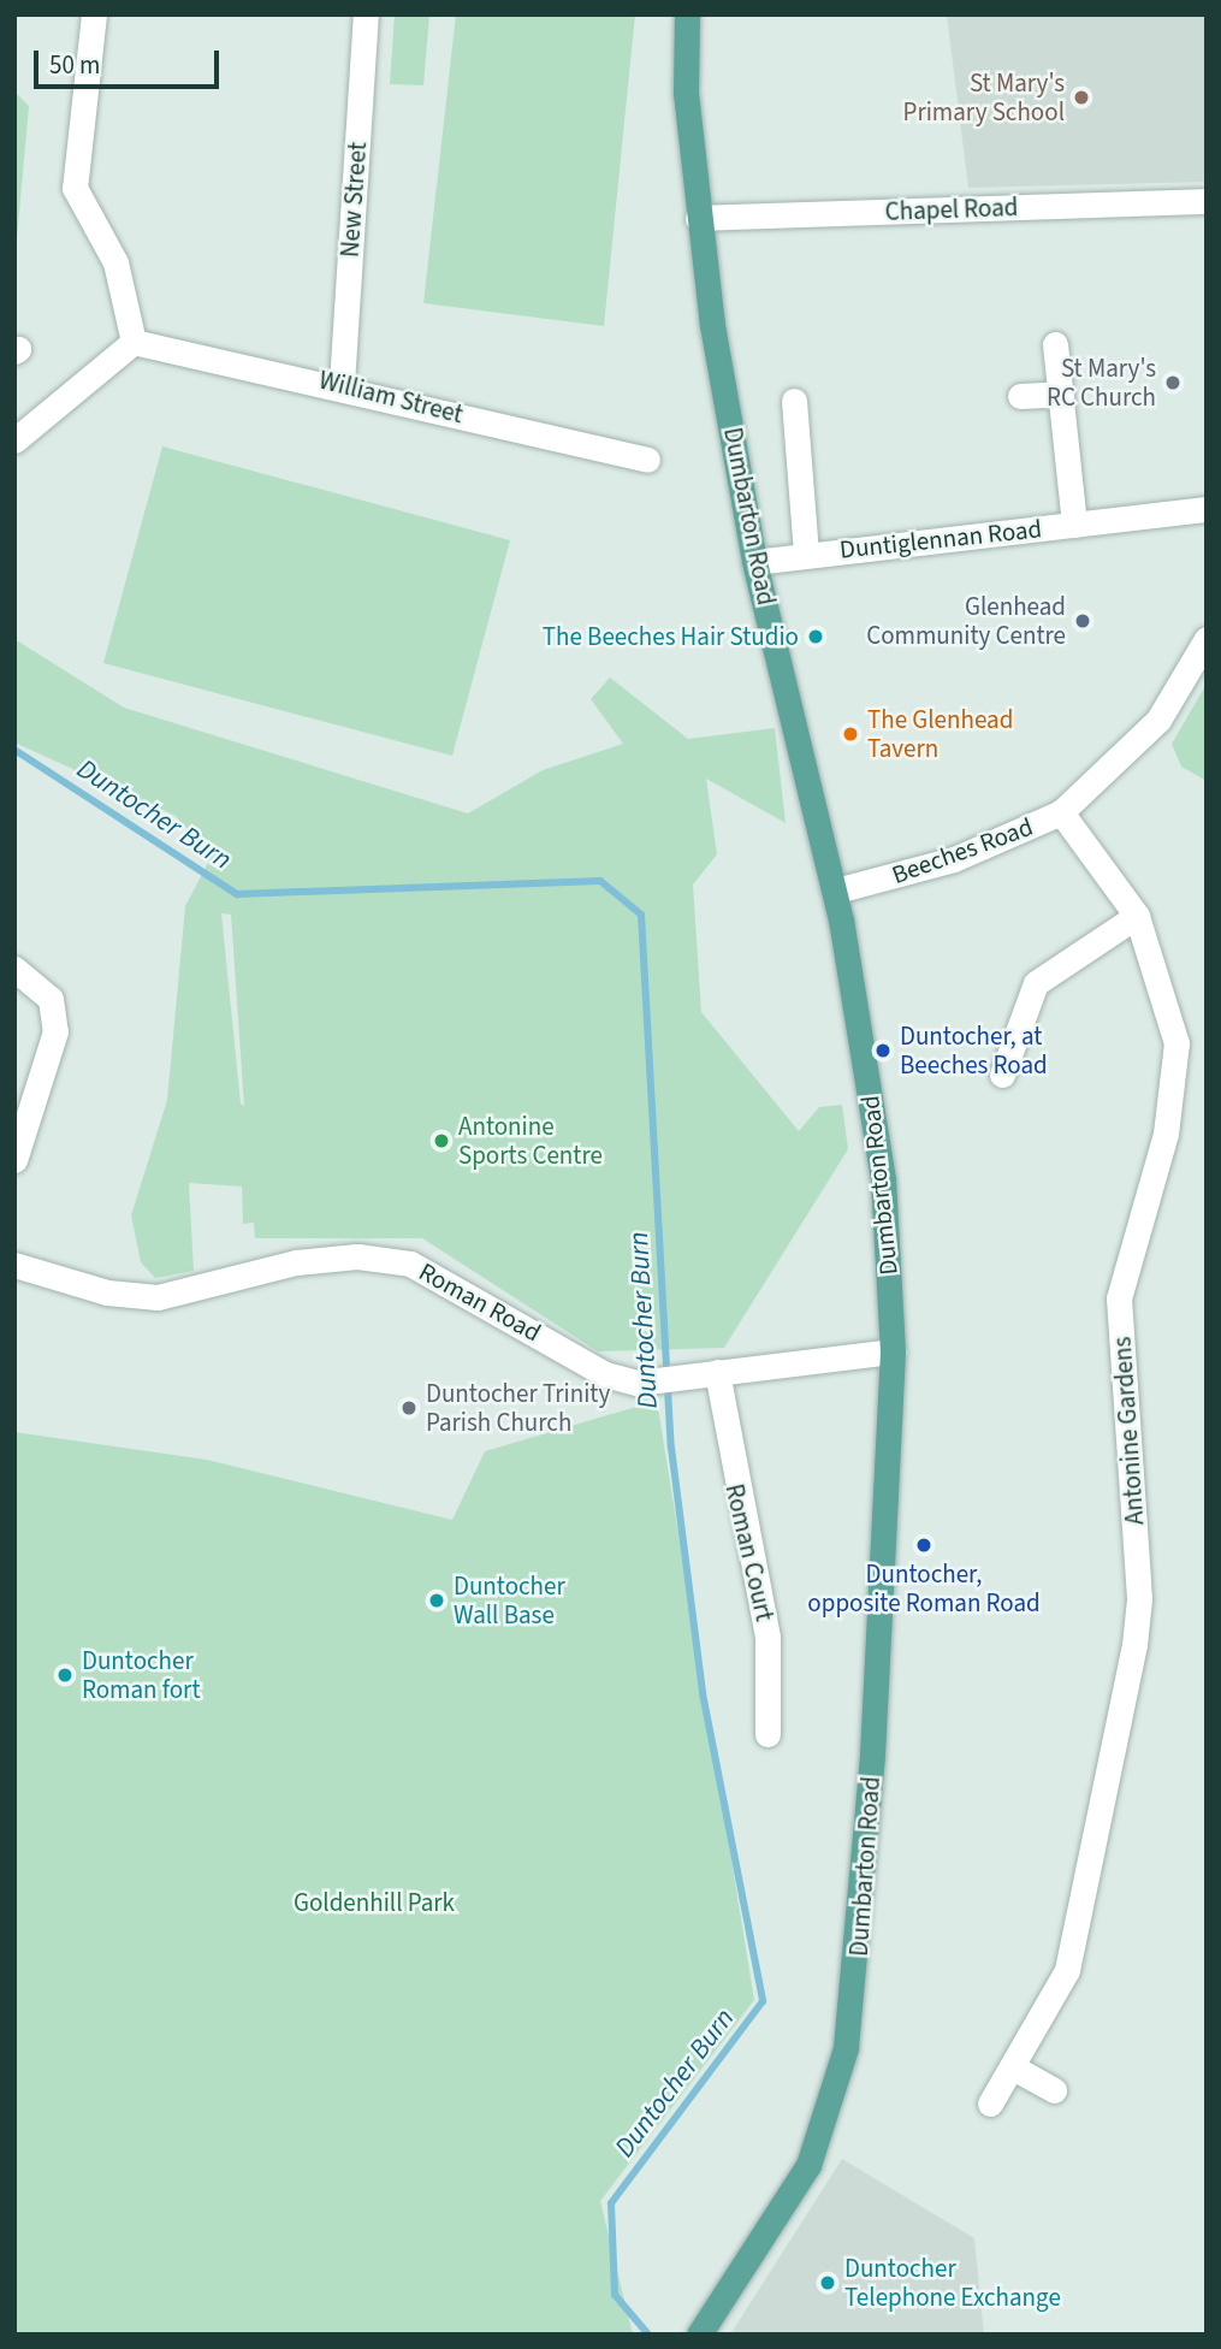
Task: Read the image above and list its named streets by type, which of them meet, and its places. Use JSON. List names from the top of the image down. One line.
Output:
{"streets":{"main road":["Dumbarton Road"],"street":["New Street","Chapel Road","William Street","Duntiglennan Road","Beeches Road","Roman Road","Antonine Gardens","Roman Court"]},"crossings":[["New Street","William Street"],["Chapel Road","Dumbarton Road"],["Dumbarton Road","Duntiglennan Road"],["Dumbarton Road","Beeches Road"],["Dumbarton Road","Roman Road"],["Beeches Road","Antonine Gardens"],["Roman Road","Roman Court"]],"water":["Duntocher Burn"],"parks":["Goldenhill Park"],"places":["St Mary's Primary School","St Mary's RC Church","Glenhead Community Centre","The Beeches Hair Studio","The Glenhead Tavern","Duntocher, at Beeches Road","Antonine Sports Centre","Duntocher Trinity Parish Church","Duntocher, opposite Roman Road","Duntocher Wall Base","Duntocher Roman fort","Duntocher Telephone Exchange"],"scale_bar":"50 m"}
